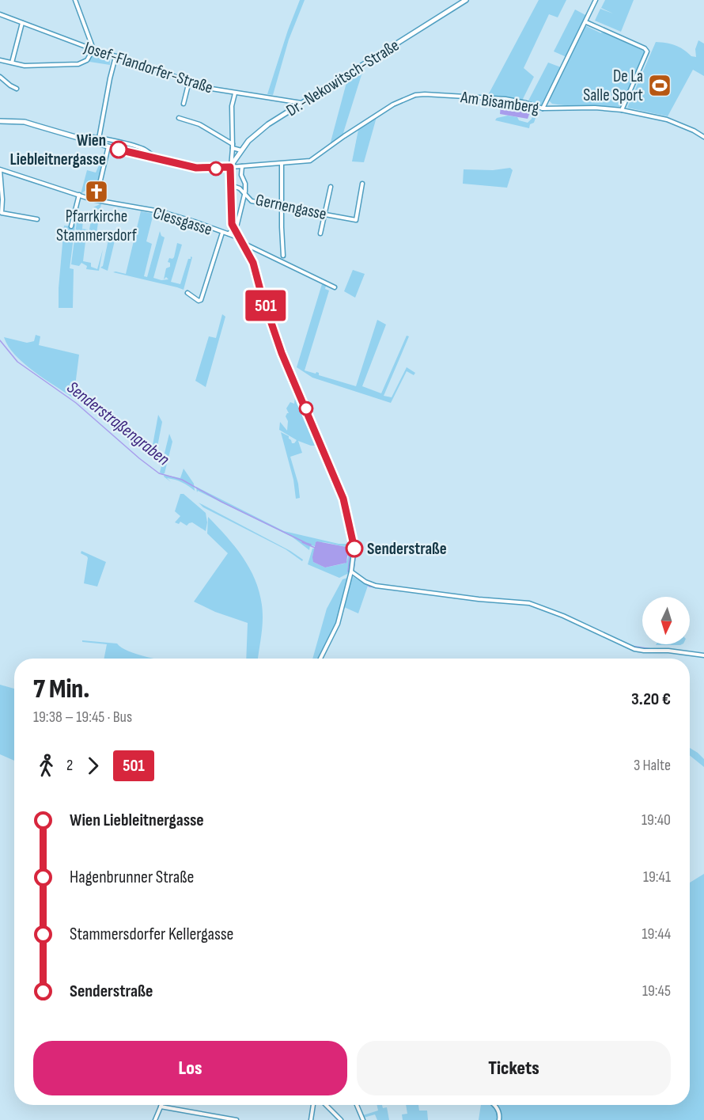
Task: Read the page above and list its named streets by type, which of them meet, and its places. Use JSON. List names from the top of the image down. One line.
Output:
{"streets":{"main road":["Dr.-Nekowitsch-Straße"],"street":["Josef-Flandorfer-Straße","Am Bisamberg","Gernengasse","Clessgasse"]},"crossings":[["Josef-Flandorfer-Straße","Dr.-Nekowitsch-Straße"]],"water":["Senderstraßengraben"],"places":{"sports":["De La Salle Sport"],"other":["Wien Liebleitnergasse","Senderstraße"],"church":["Pfarrkirche Stammersdorf"]},"lines":["bus line 501"],"north":"bottom","page":{"on_map":"501","heading":["7 Min.","19:38 – 19:45 · Bus","3.20 €"],"legs":["2","501","3 Halte"],"list":[{"name":"Wien Liebleitnergasse","value":"19:40"},{"name":"Hagenbrunner Straße","value":"19:41"},{"name":"Stammersdorfer Kellergasse","value":"19:44"},{"name":"Senderstraße","value":"19:45"}],"buttons":["Los","Tickets"]}}
